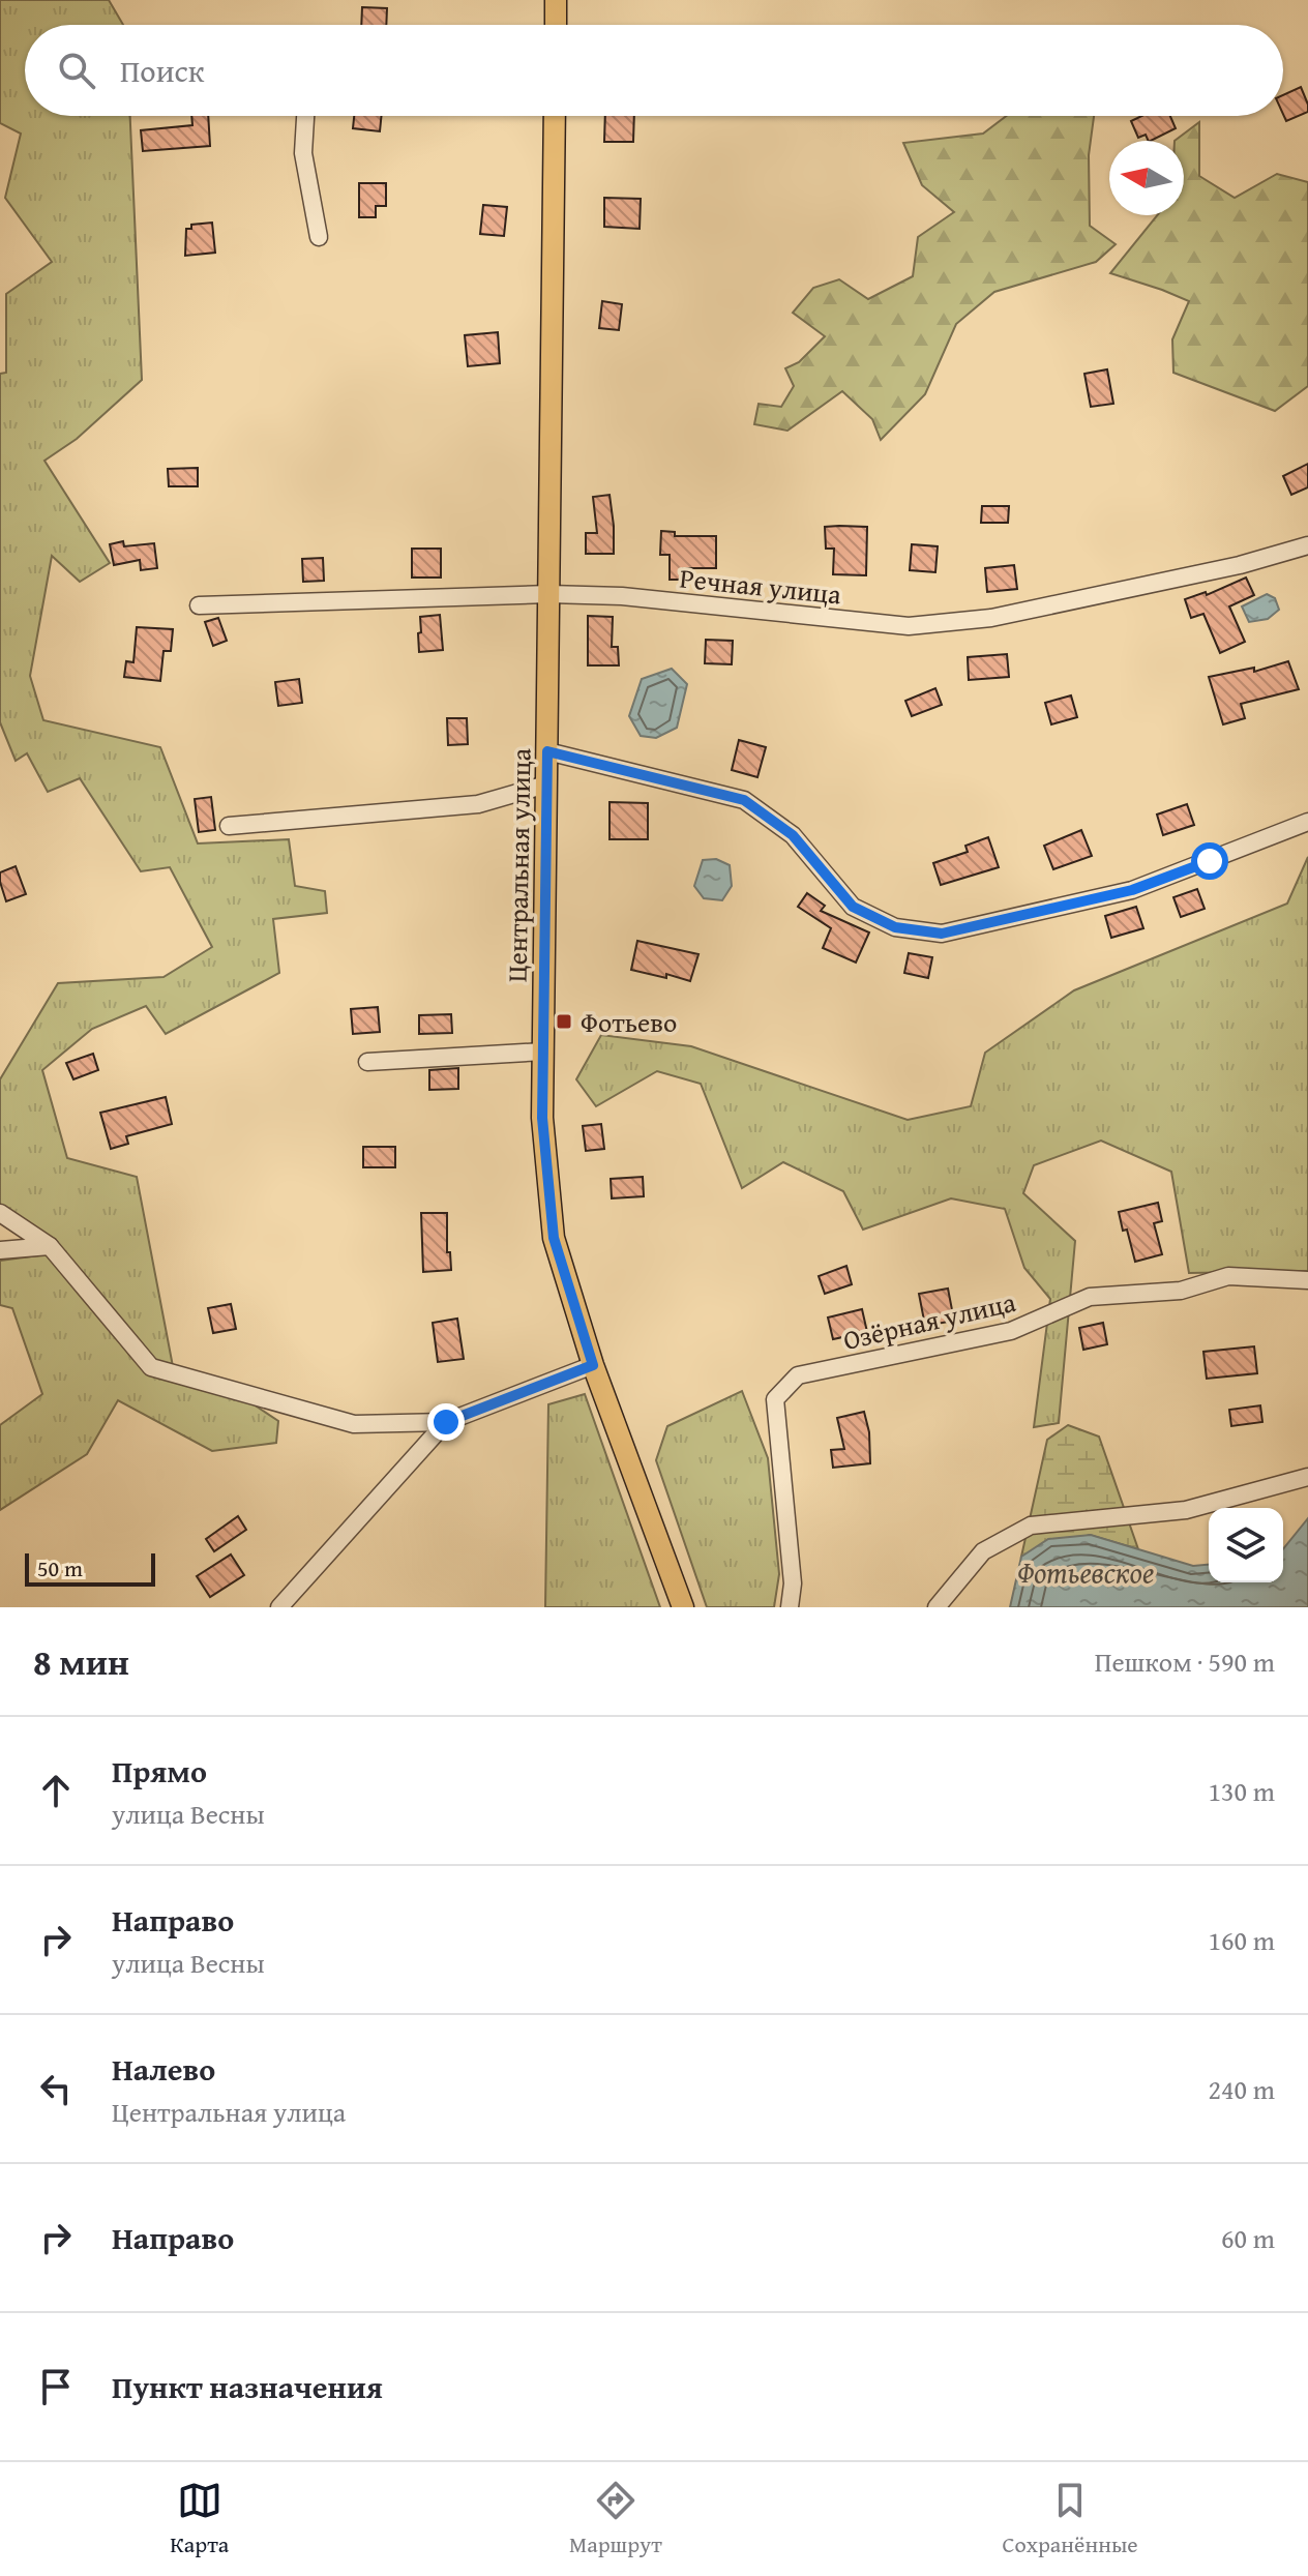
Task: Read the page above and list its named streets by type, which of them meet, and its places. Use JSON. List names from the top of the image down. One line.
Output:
{"streets":{"main road":["Центральная улица"],"street":["Речная улица","Озёрная улица"]},"crossings":[["Речная улица","Центральная улица"]],"water":["Фотьевское"],"places":{"transit":["Фотьево"]},"scale_bar":"50 m","north":"left","page":{"search":"Поиск","scale":"50 m","heading":["8 мин","Пешком · 590 m"],"list":[["Прямо","улица Весны","130 m"],["Направо","улица Весны","160 m"],["Налево","Центральная улица","240 m"],["Направо","60 m"],"Пункт назначения"],"nav":["Карта","Маршрут","Сохранённые"]}}
